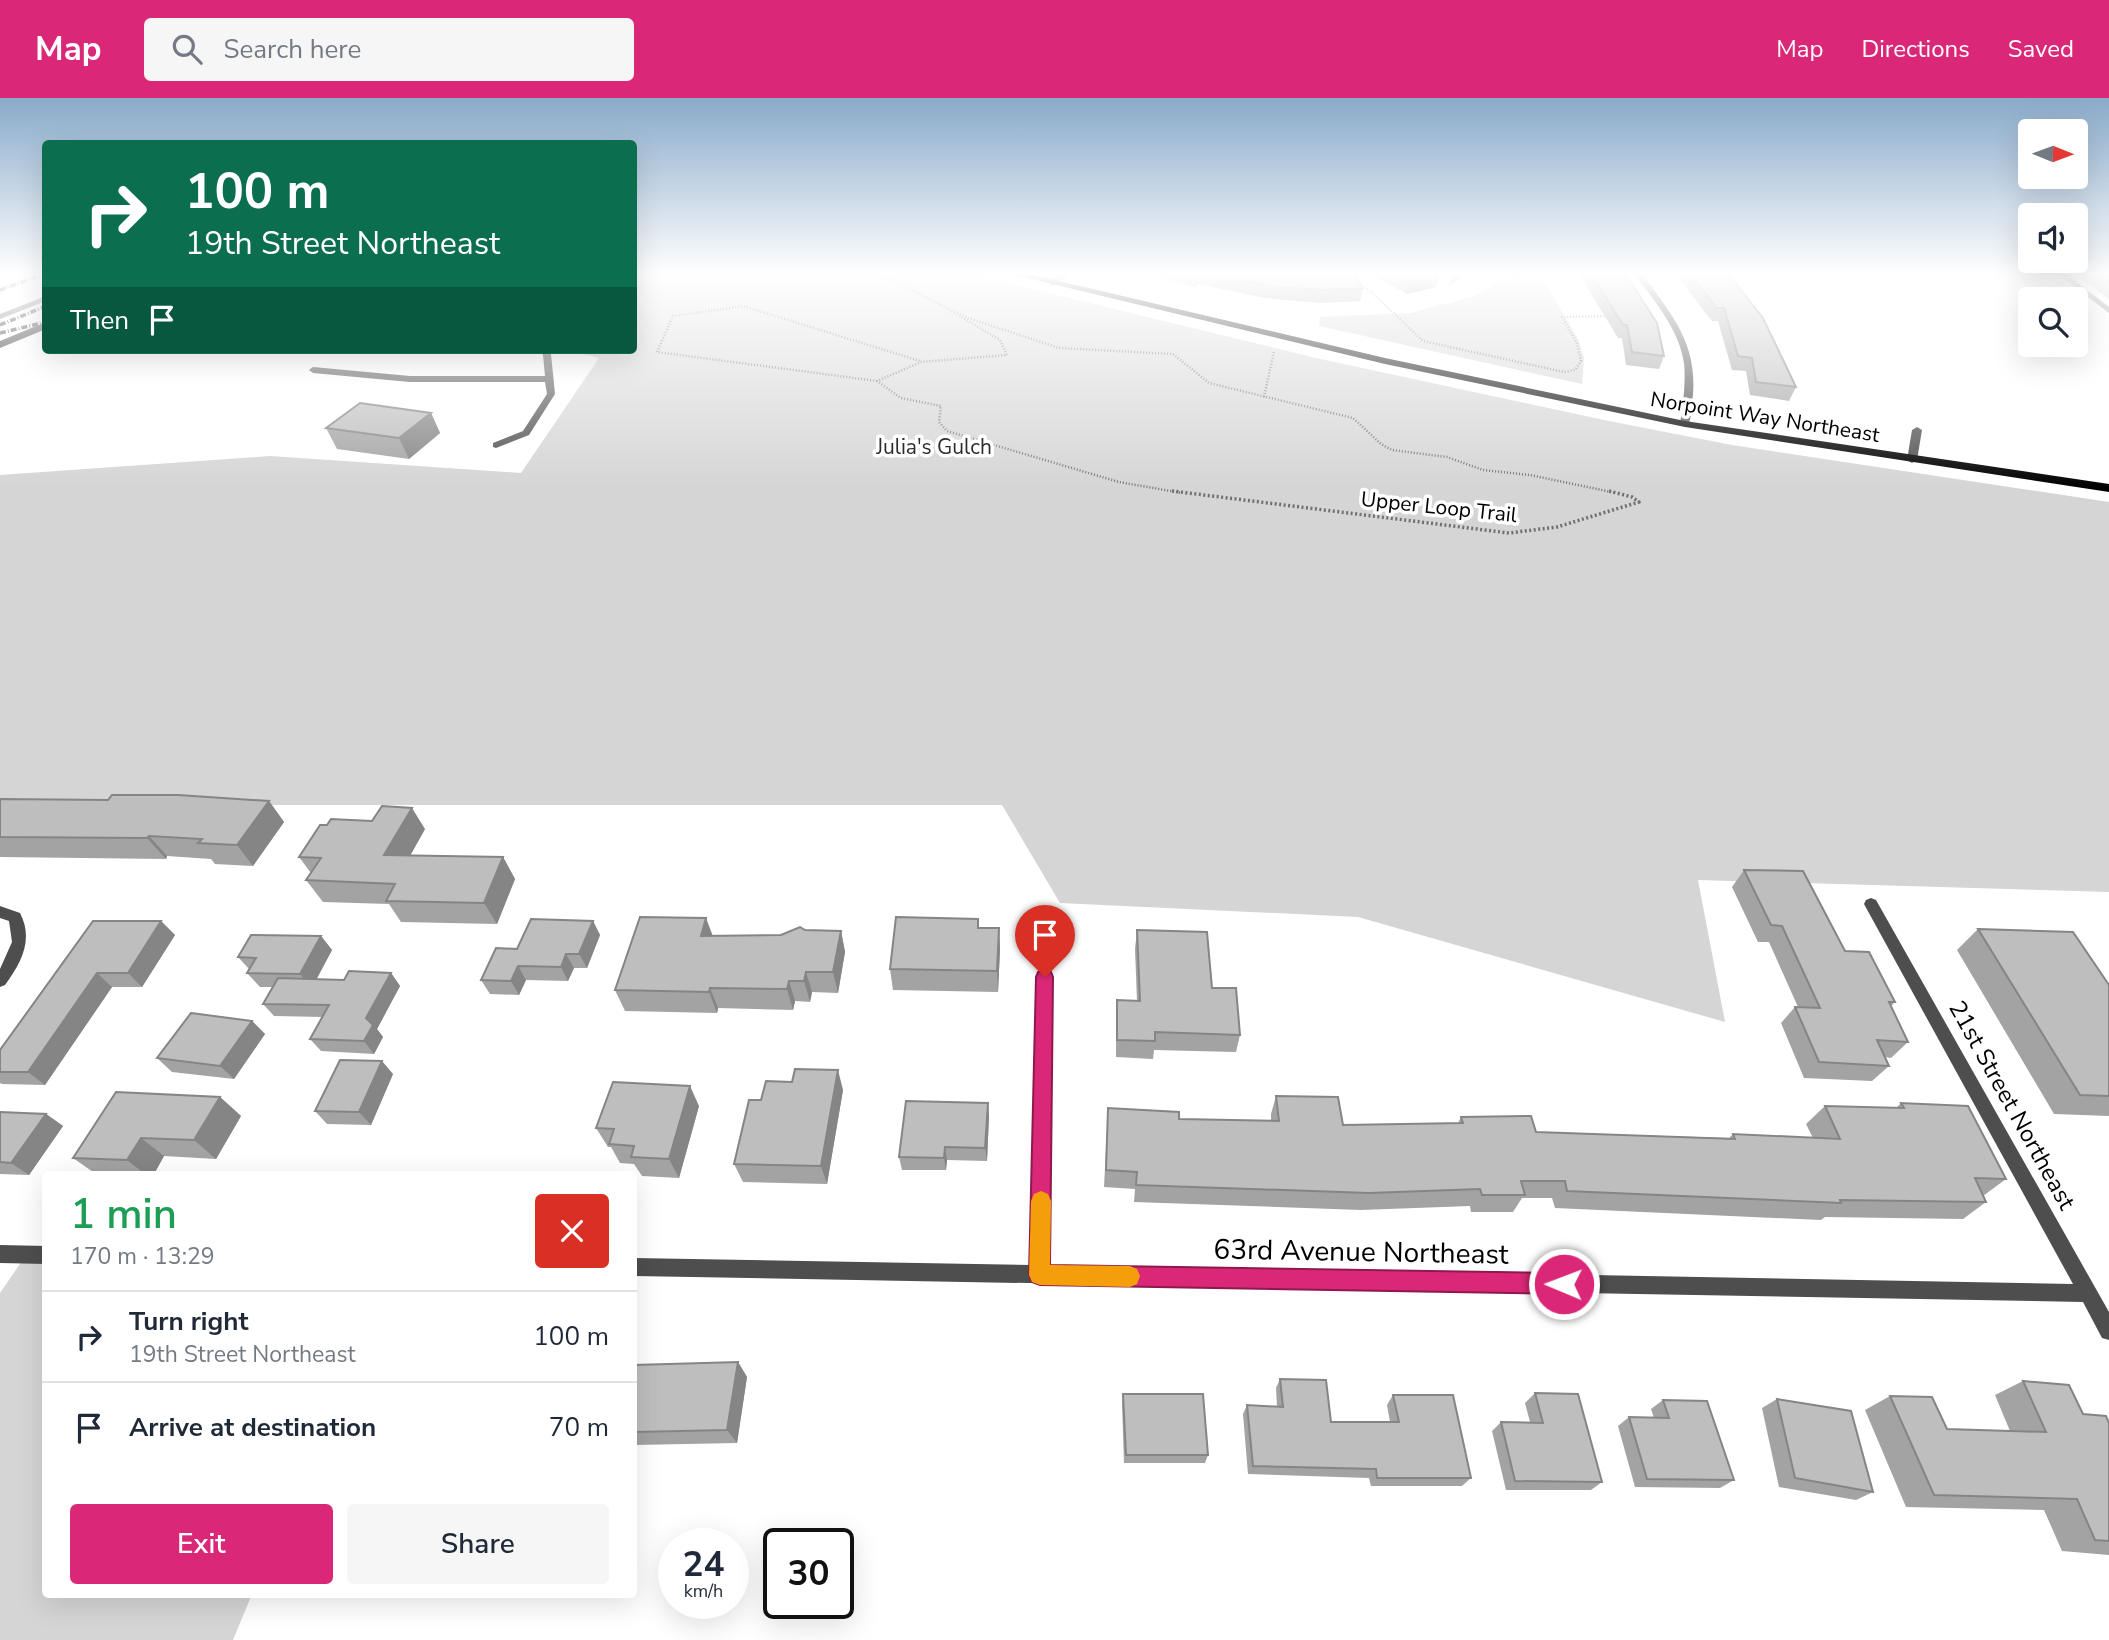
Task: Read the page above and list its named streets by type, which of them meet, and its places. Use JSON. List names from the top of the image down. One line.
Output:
{"streets":{"main road":["Norpoint Way Northeast"],"street":["21st Street Northeast","63rd Avenue Northeast"],"path":["Upper Loop Trail"]},"crossings":[["21st Street Northeast","63rd Avenue Northeast"]],"parks":["Julia's Gulch"],"north":"right","page":{"header":"Map","search":"Search here","nav":["Map","Directions","Saved"],"turn":["100 m","19th Street Northeast"],"then":"Then","heading":["1 min","170 m · 13:29"],"list":[{"name":"Turn right","note":"19th Street Northeast","value":"100 m"},{"name":"Arrive at destination","value":"70 m"}],"buttons":["Exit","Share"],"speed":"24 km/h","limit":"30"}}
